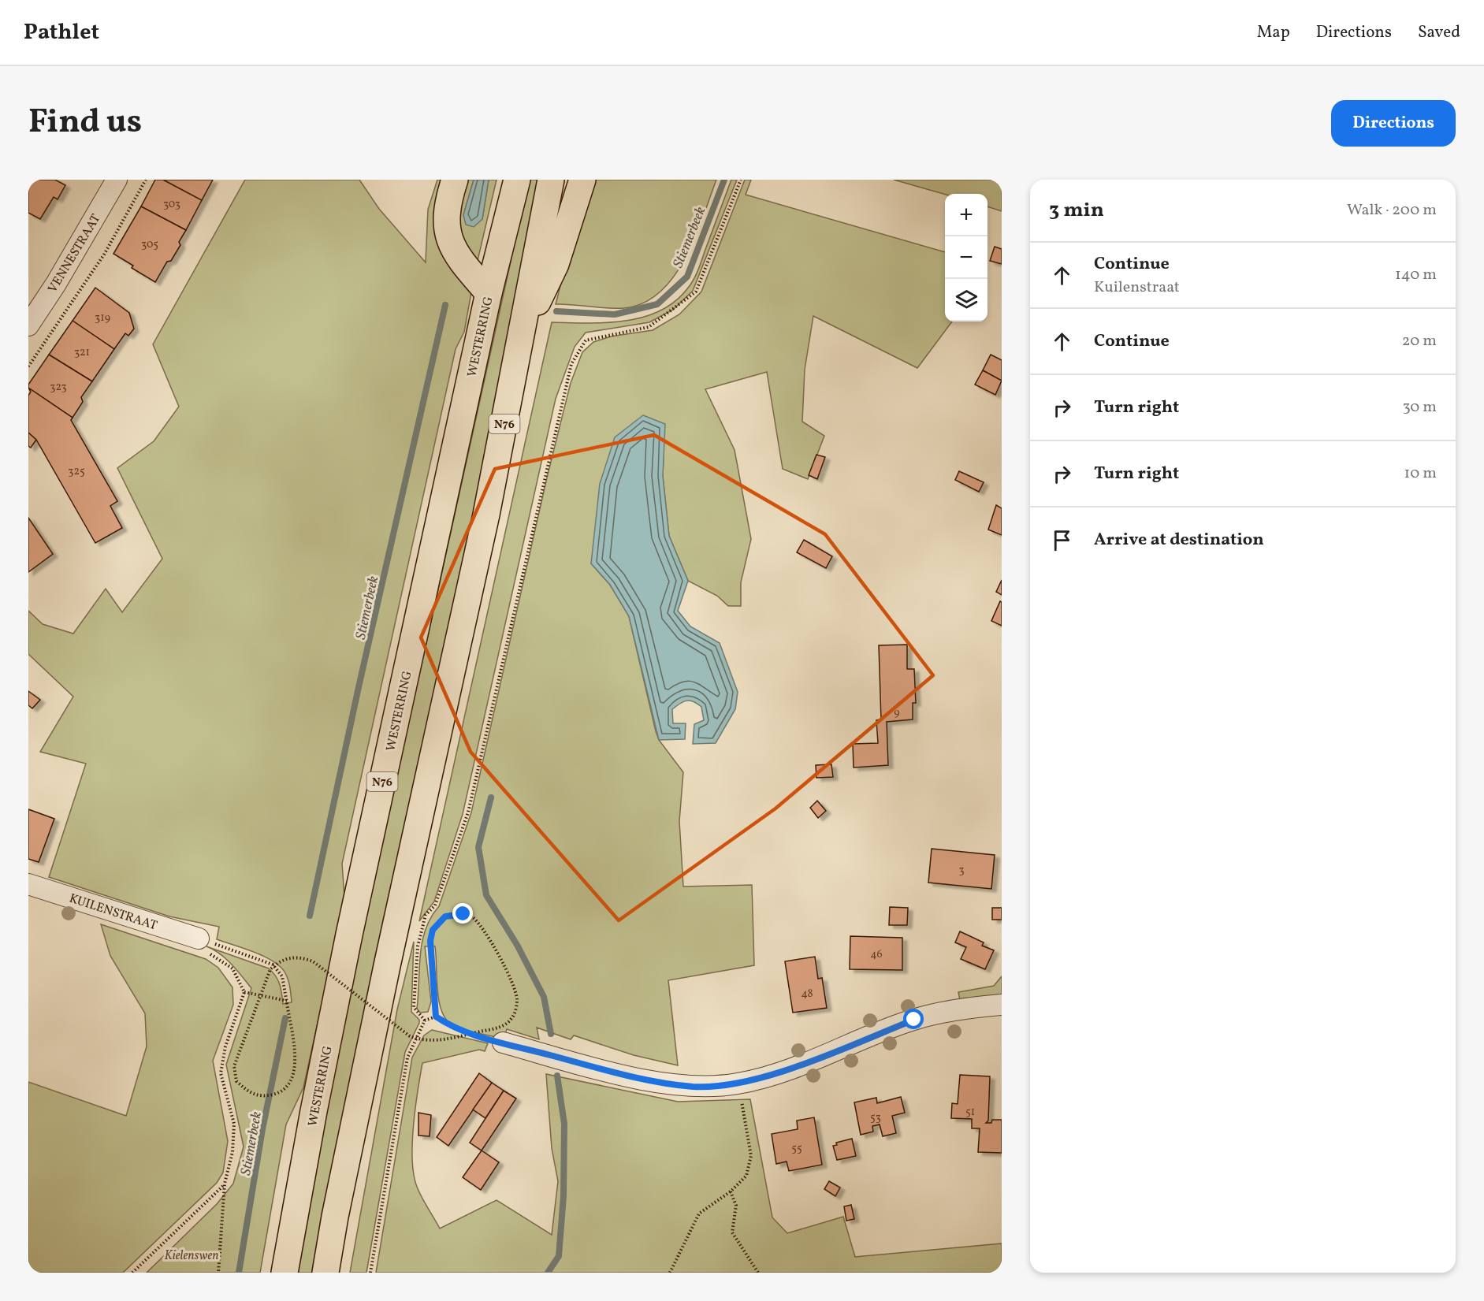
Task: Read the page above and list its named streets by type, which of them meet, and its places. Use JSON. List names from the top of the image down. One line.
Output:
{"streets":{"highway":["WESTERRING","N76"],"street":["VENNESTRAAT","KUILENSTRAAT"]},"water":["Stiemerbeek"],"parks":["Kielenswen"],"house_numbers":["303","305","319","321","323","325","9","3","46","48","51","53","55"],"page":{"header":"Pathlet","nav":["Map","Directions","Saved"],"title":"Find us","buttons":"Directions","heading":["3 min","Walk · 200 m"],"map_buttons":["+","−"],"list":[["Continue","Kuilenstraat","140 m"],["Continue","20 m"],["Turn right","30 m"],["Turn right","10 m"],"Arrive at destination"]}}
